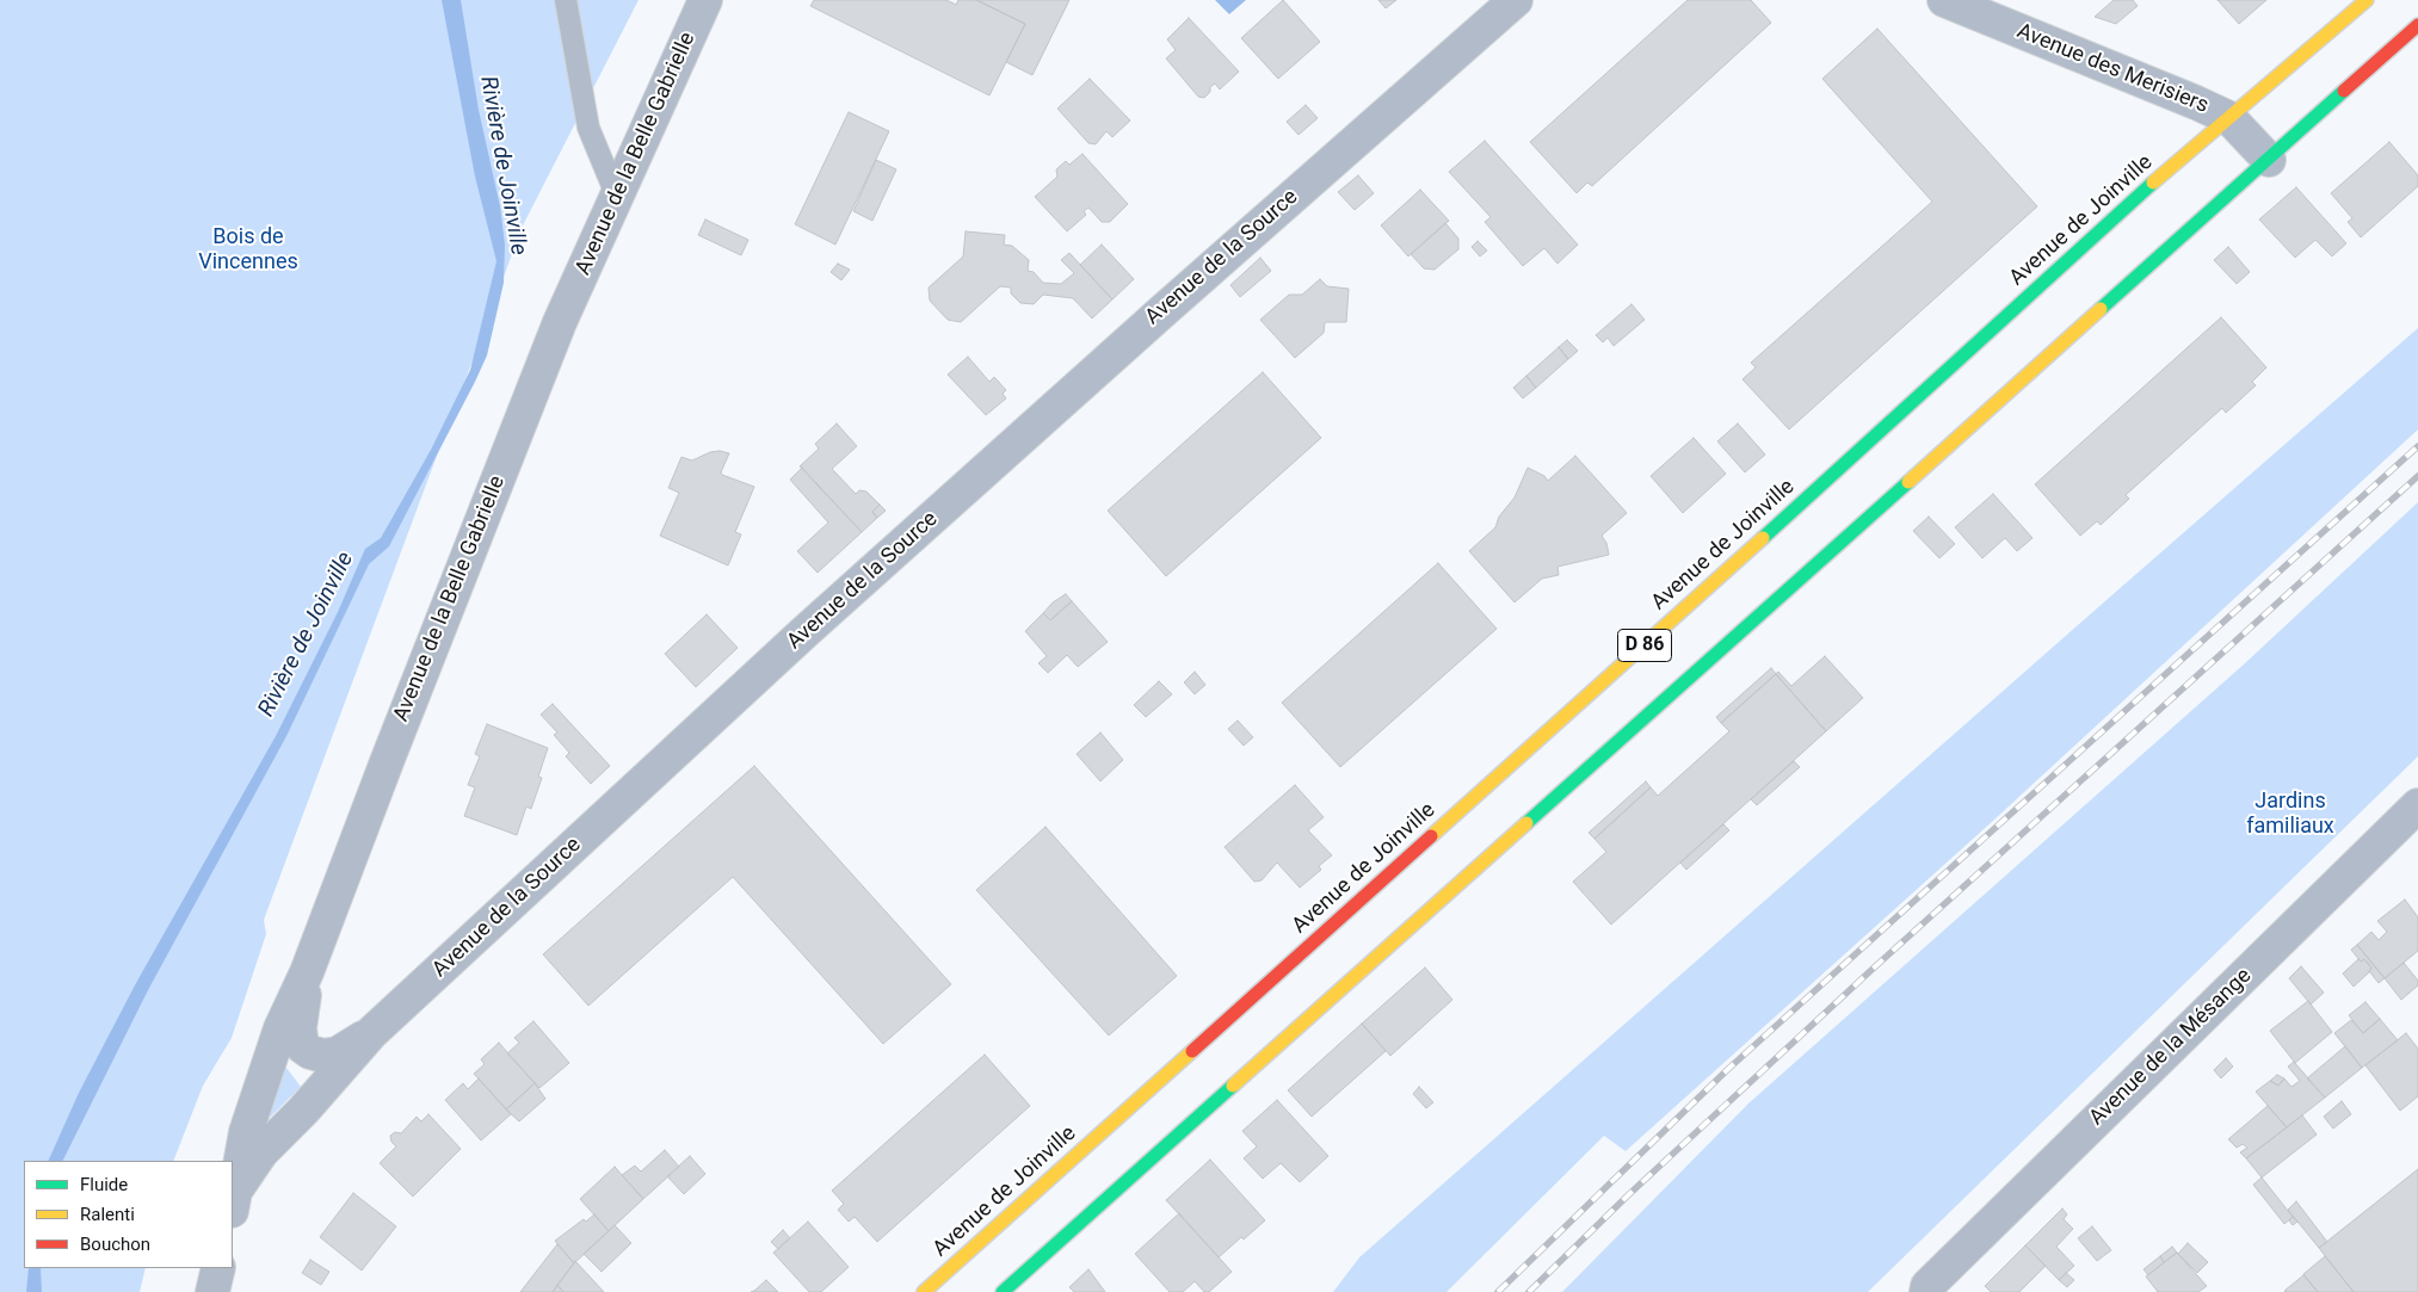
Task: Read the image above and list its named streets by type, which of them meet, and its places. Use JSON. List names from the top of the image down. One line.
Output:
{"streets":{"main road":["Avenue de Joinville","D 86"],"street":["Avenue des Merisiers","Avenue de la Belle Gabrielle","Avenue de la Source","Avenue de la Mésange"]},"crossings":[["Avenue des Merisiers","Avenue de Joinville"],["Avenue des Merisiers","D 86"],["Avenue de la Belle Gabrielle","Avenue de la Source"]],"water":["Rivière de Joinville"],"parks":["Bois de Vincennes","Jardins familiaux"],"legend":["Fluide","Ralenti","Bouchon"]}
